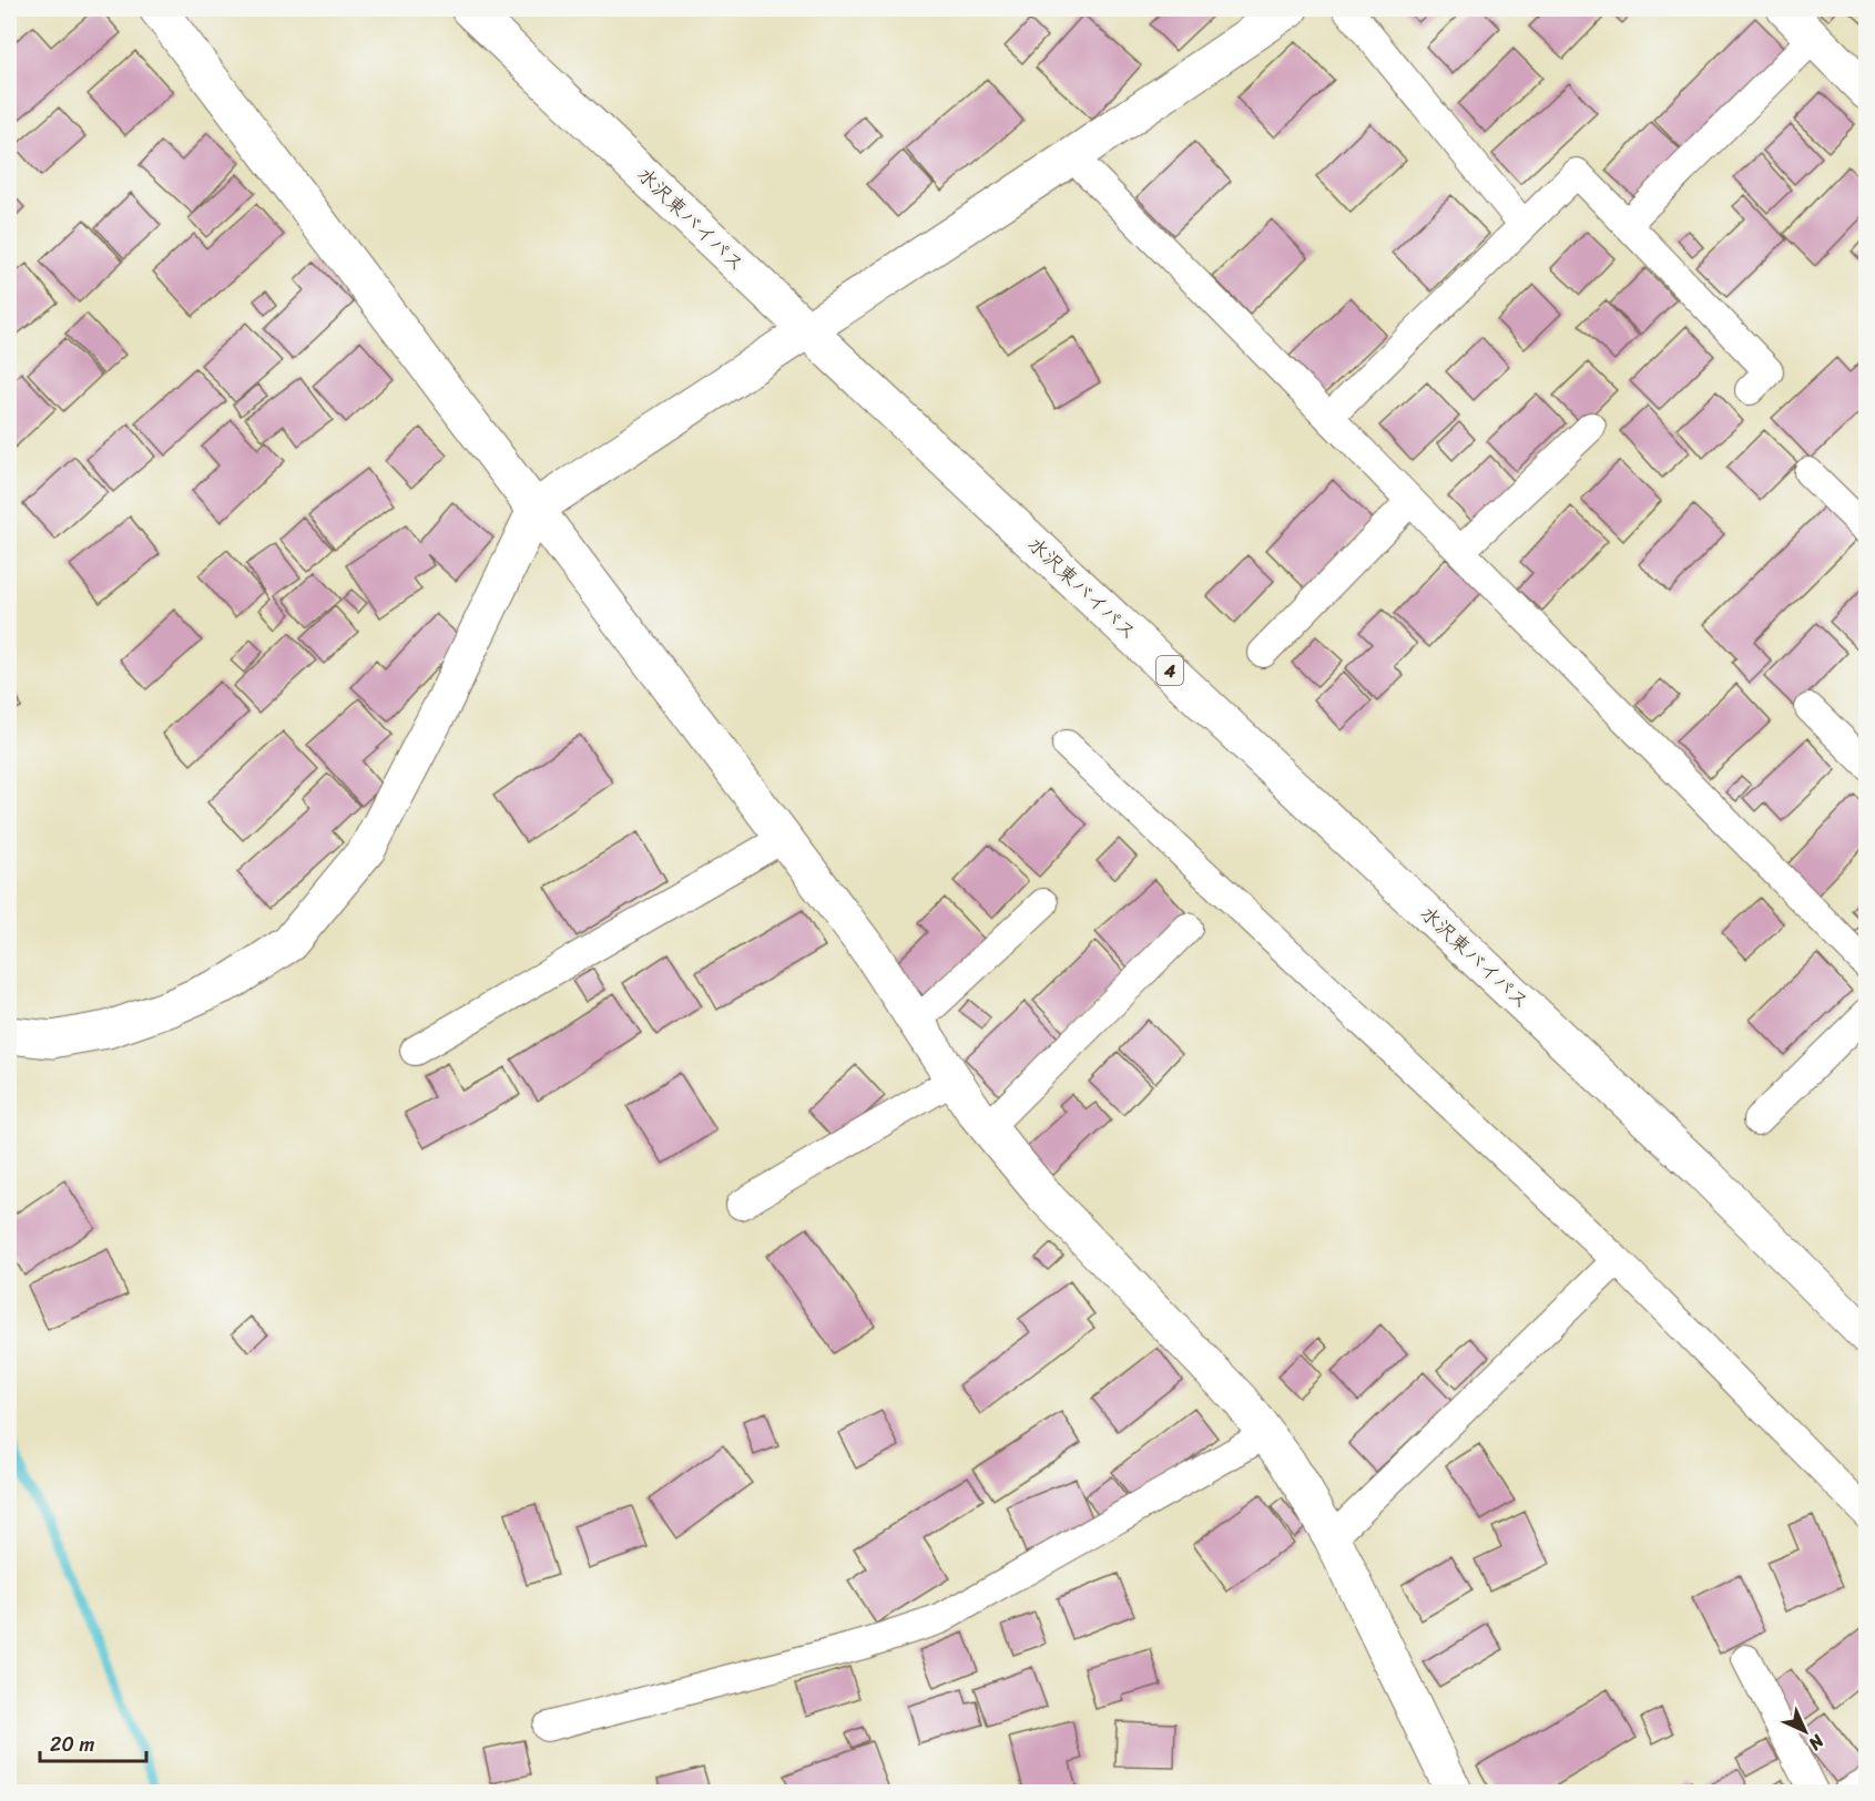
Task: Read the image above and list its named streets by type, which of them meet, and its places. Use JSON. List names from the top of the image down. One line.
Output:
{"streets":{"main road":["水沢東バイパス","4"]},"scale_bar":"20 m","north":"bottom right"}
